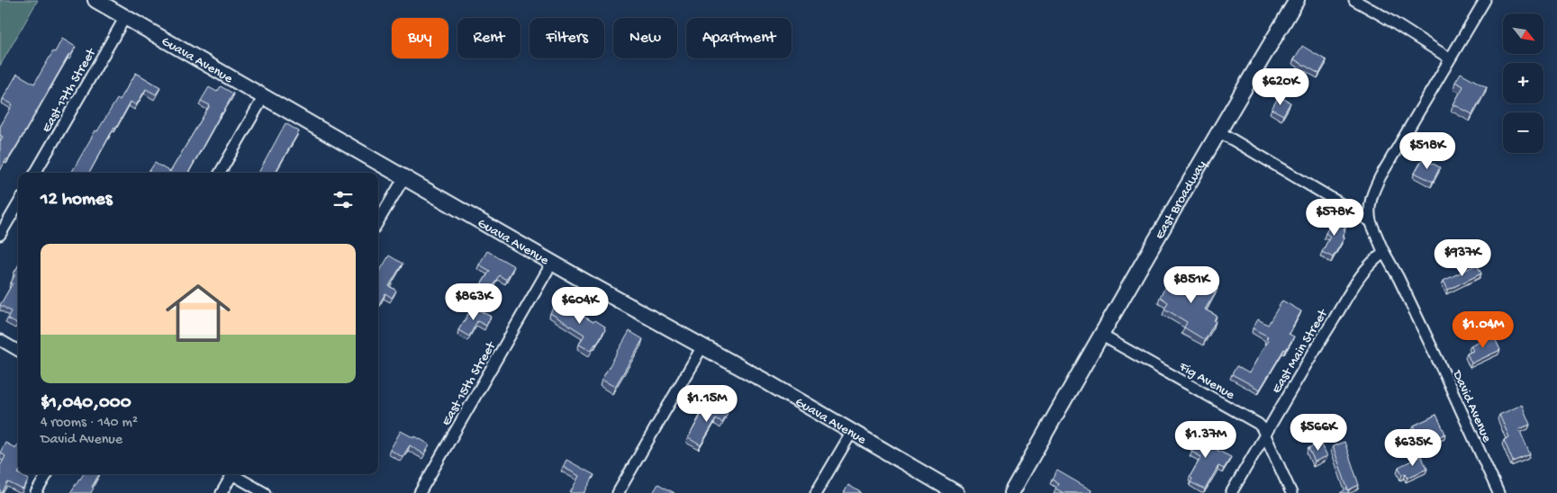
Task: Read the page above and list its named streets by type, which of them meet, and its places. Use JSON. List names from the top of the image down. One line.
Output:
{"streets":{"street":["Guava Avenue","East 17th Street","East Broadway","East Main Street","Fig Avenue","East 15th Street","David Avenue"]},"crossings":[["Guava Avenue","East 17th Street"],["Guava Avenue","East 15th Street"],["East Broadway","Fig Avenue"],["East Main Street","Fig Avenue"],["East Main Street","David Avenue"]],"north":"bottom right","page":{"map_buttons":["+","−"],"chip":["Buy","Rent","Filters","New","Apartment"],"price":["$620K","$518K","$578K","$937K","$851K","$863K","$604K","$1.04M","$1.15M","$566K","$1.37M","$635K"],"heading":"12 homes","list":[{"name":"$1,040,000","note":"4 rooms · 140 m² · David Avenue"}]}}
